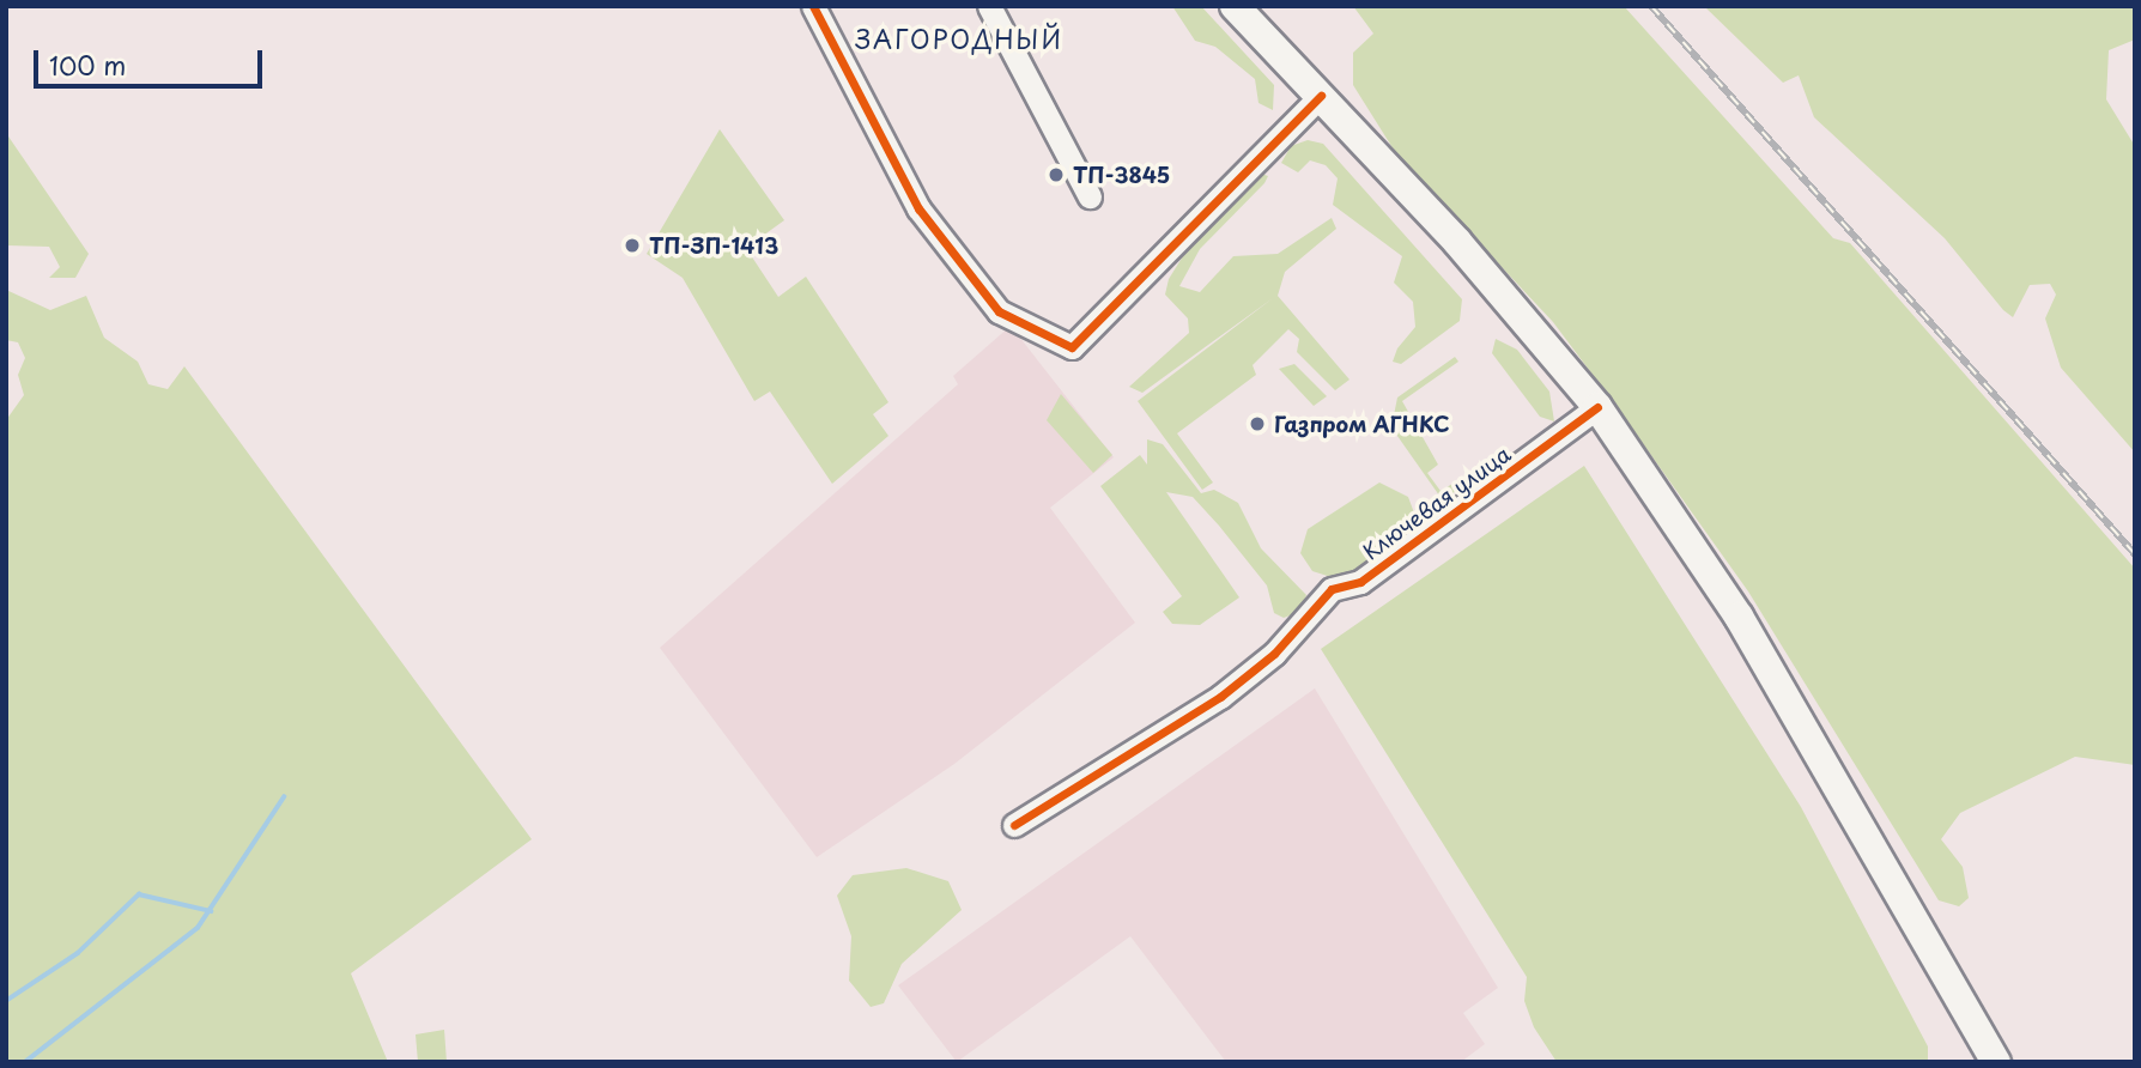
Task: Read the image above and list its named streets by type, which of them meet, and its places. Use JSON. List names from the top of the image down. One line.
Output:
{"streets":{"street":["Ключевая улица"]},"districts":["ЗАГОРОДНЫЙ"],"places":["ТП-3845","ТП-ЗП-1413","Газпром АГНКС"],"scale_bar":"100 m"}
